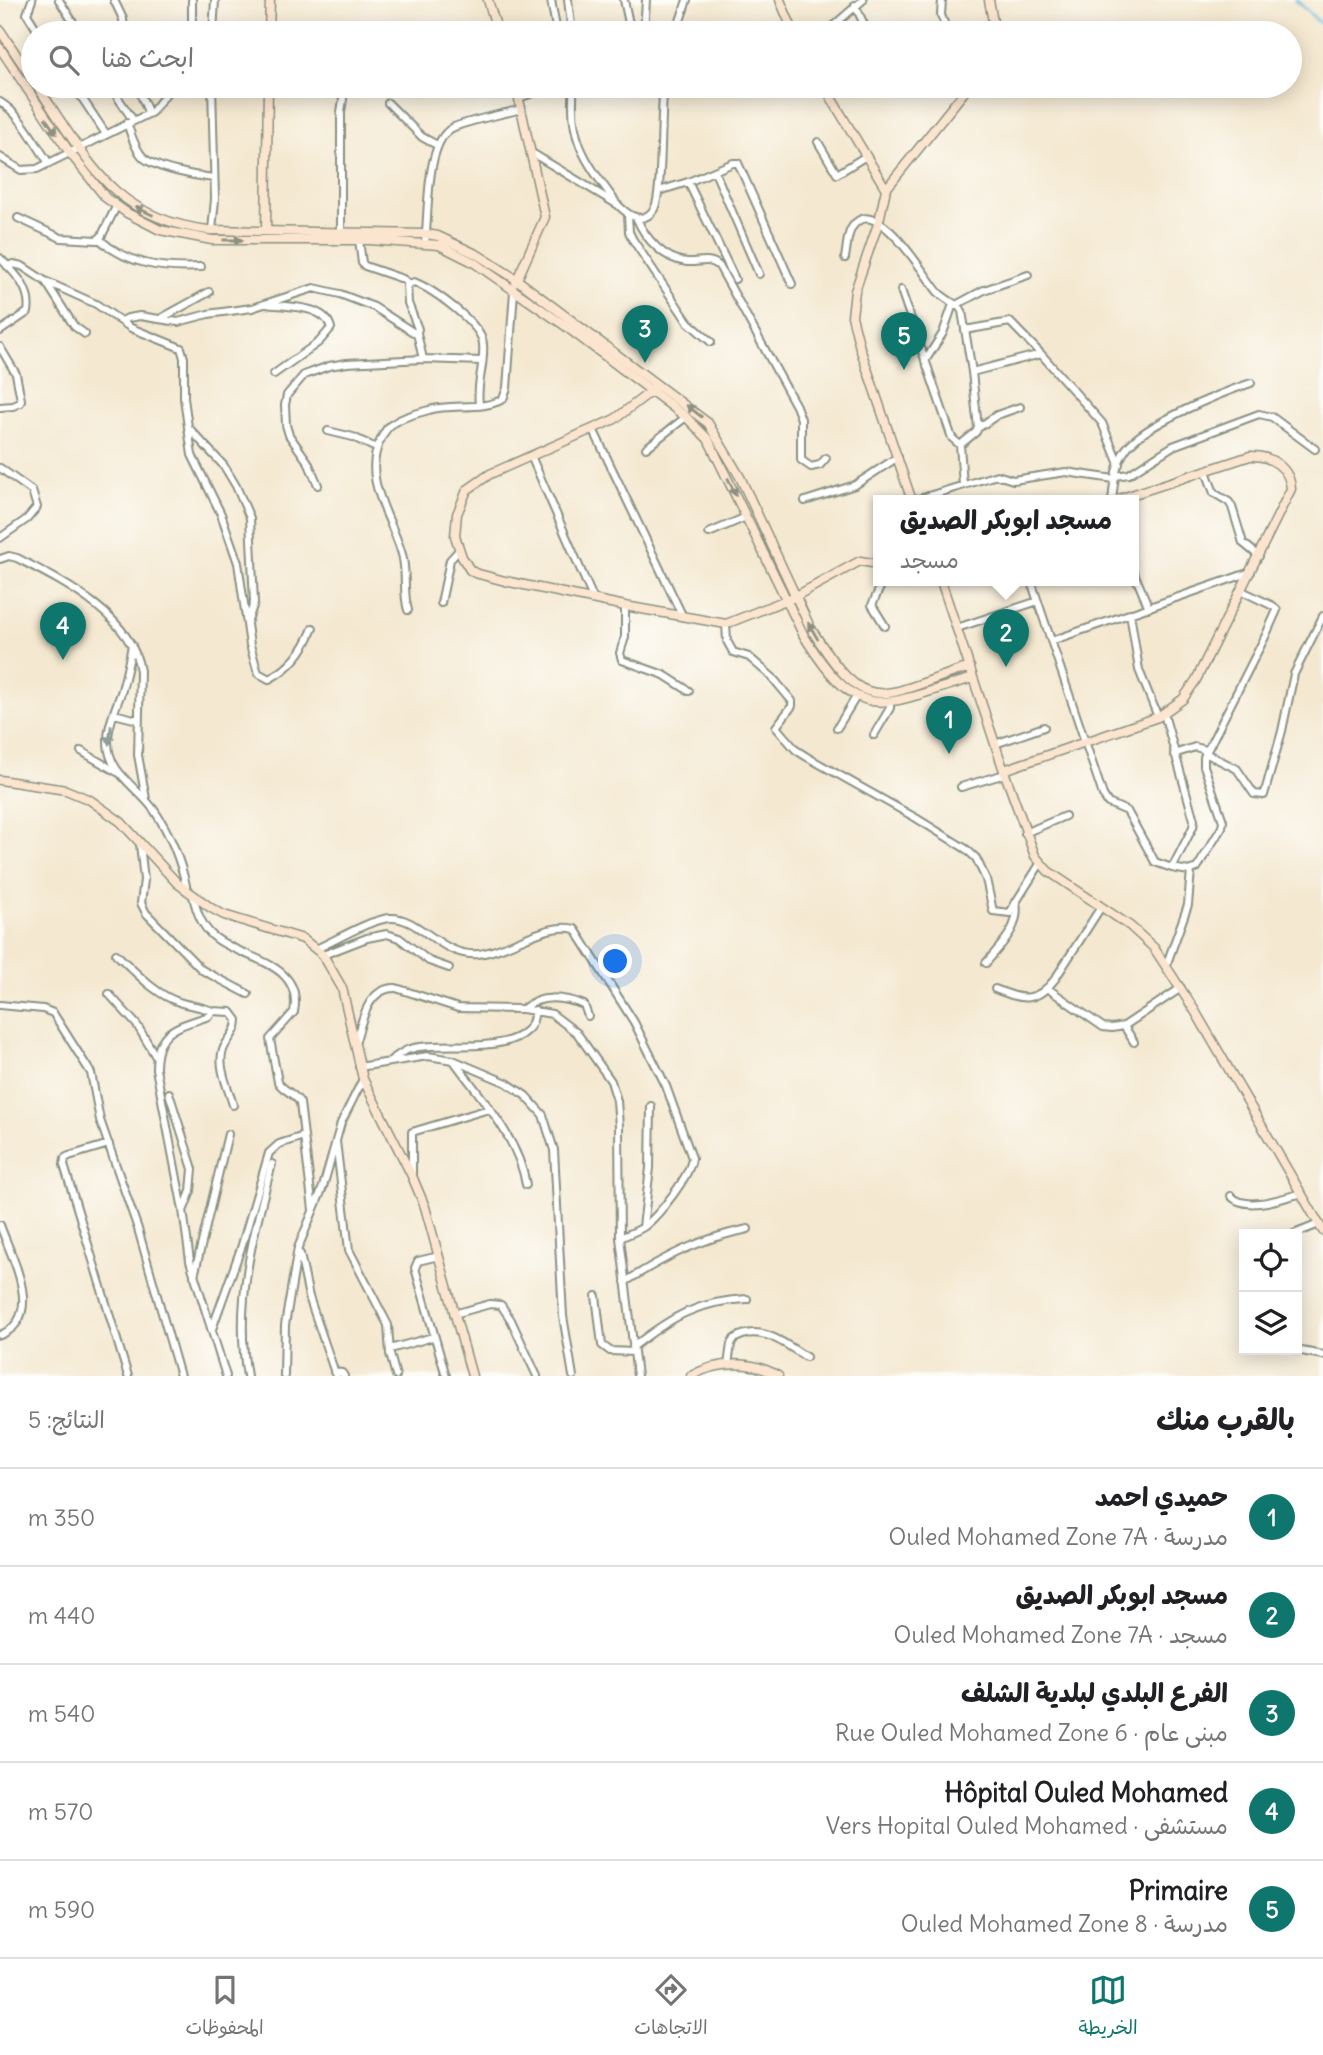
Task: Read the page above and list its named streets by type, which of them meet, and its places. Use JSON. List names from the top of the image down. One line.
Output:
{"page":{"search":"ابحث هنا","pins":["3","5","4","2","1"],"popup":["مسجد ابوبكر الصديق","مسجد"],"heading":["بالقرب منك","النتائج: 5"],"list":[{"mark":"1","name":"حميدي احمد","note":"مدرسة · Ouled Mohamed Zone 7A","value":"350 m"},{"mark":"2","name":"مسجد ابوبكر الصديق","note":"مسجد · Ouled Mohamed Zone 7A","value":"440 m"},{"mark":"3","name":"الفرع البلدي لبلدية الشلف","note":"مبنى عام · Rue Ouled Mohamed Zone 6","value":"540 m"},{"mark":"4","name":"Hôpital Ouled Mohamed","note":"مستشفى · Vers Hopital Ouled Mohamed","value":"570 m"},{"mark":"5","name":"Primaire","note":"مدرسة · Ouled Mohamed Zone 8","value":"590 m"}],"nav":["الخريطة","الاتجاهات","المحفوظات"]}}
